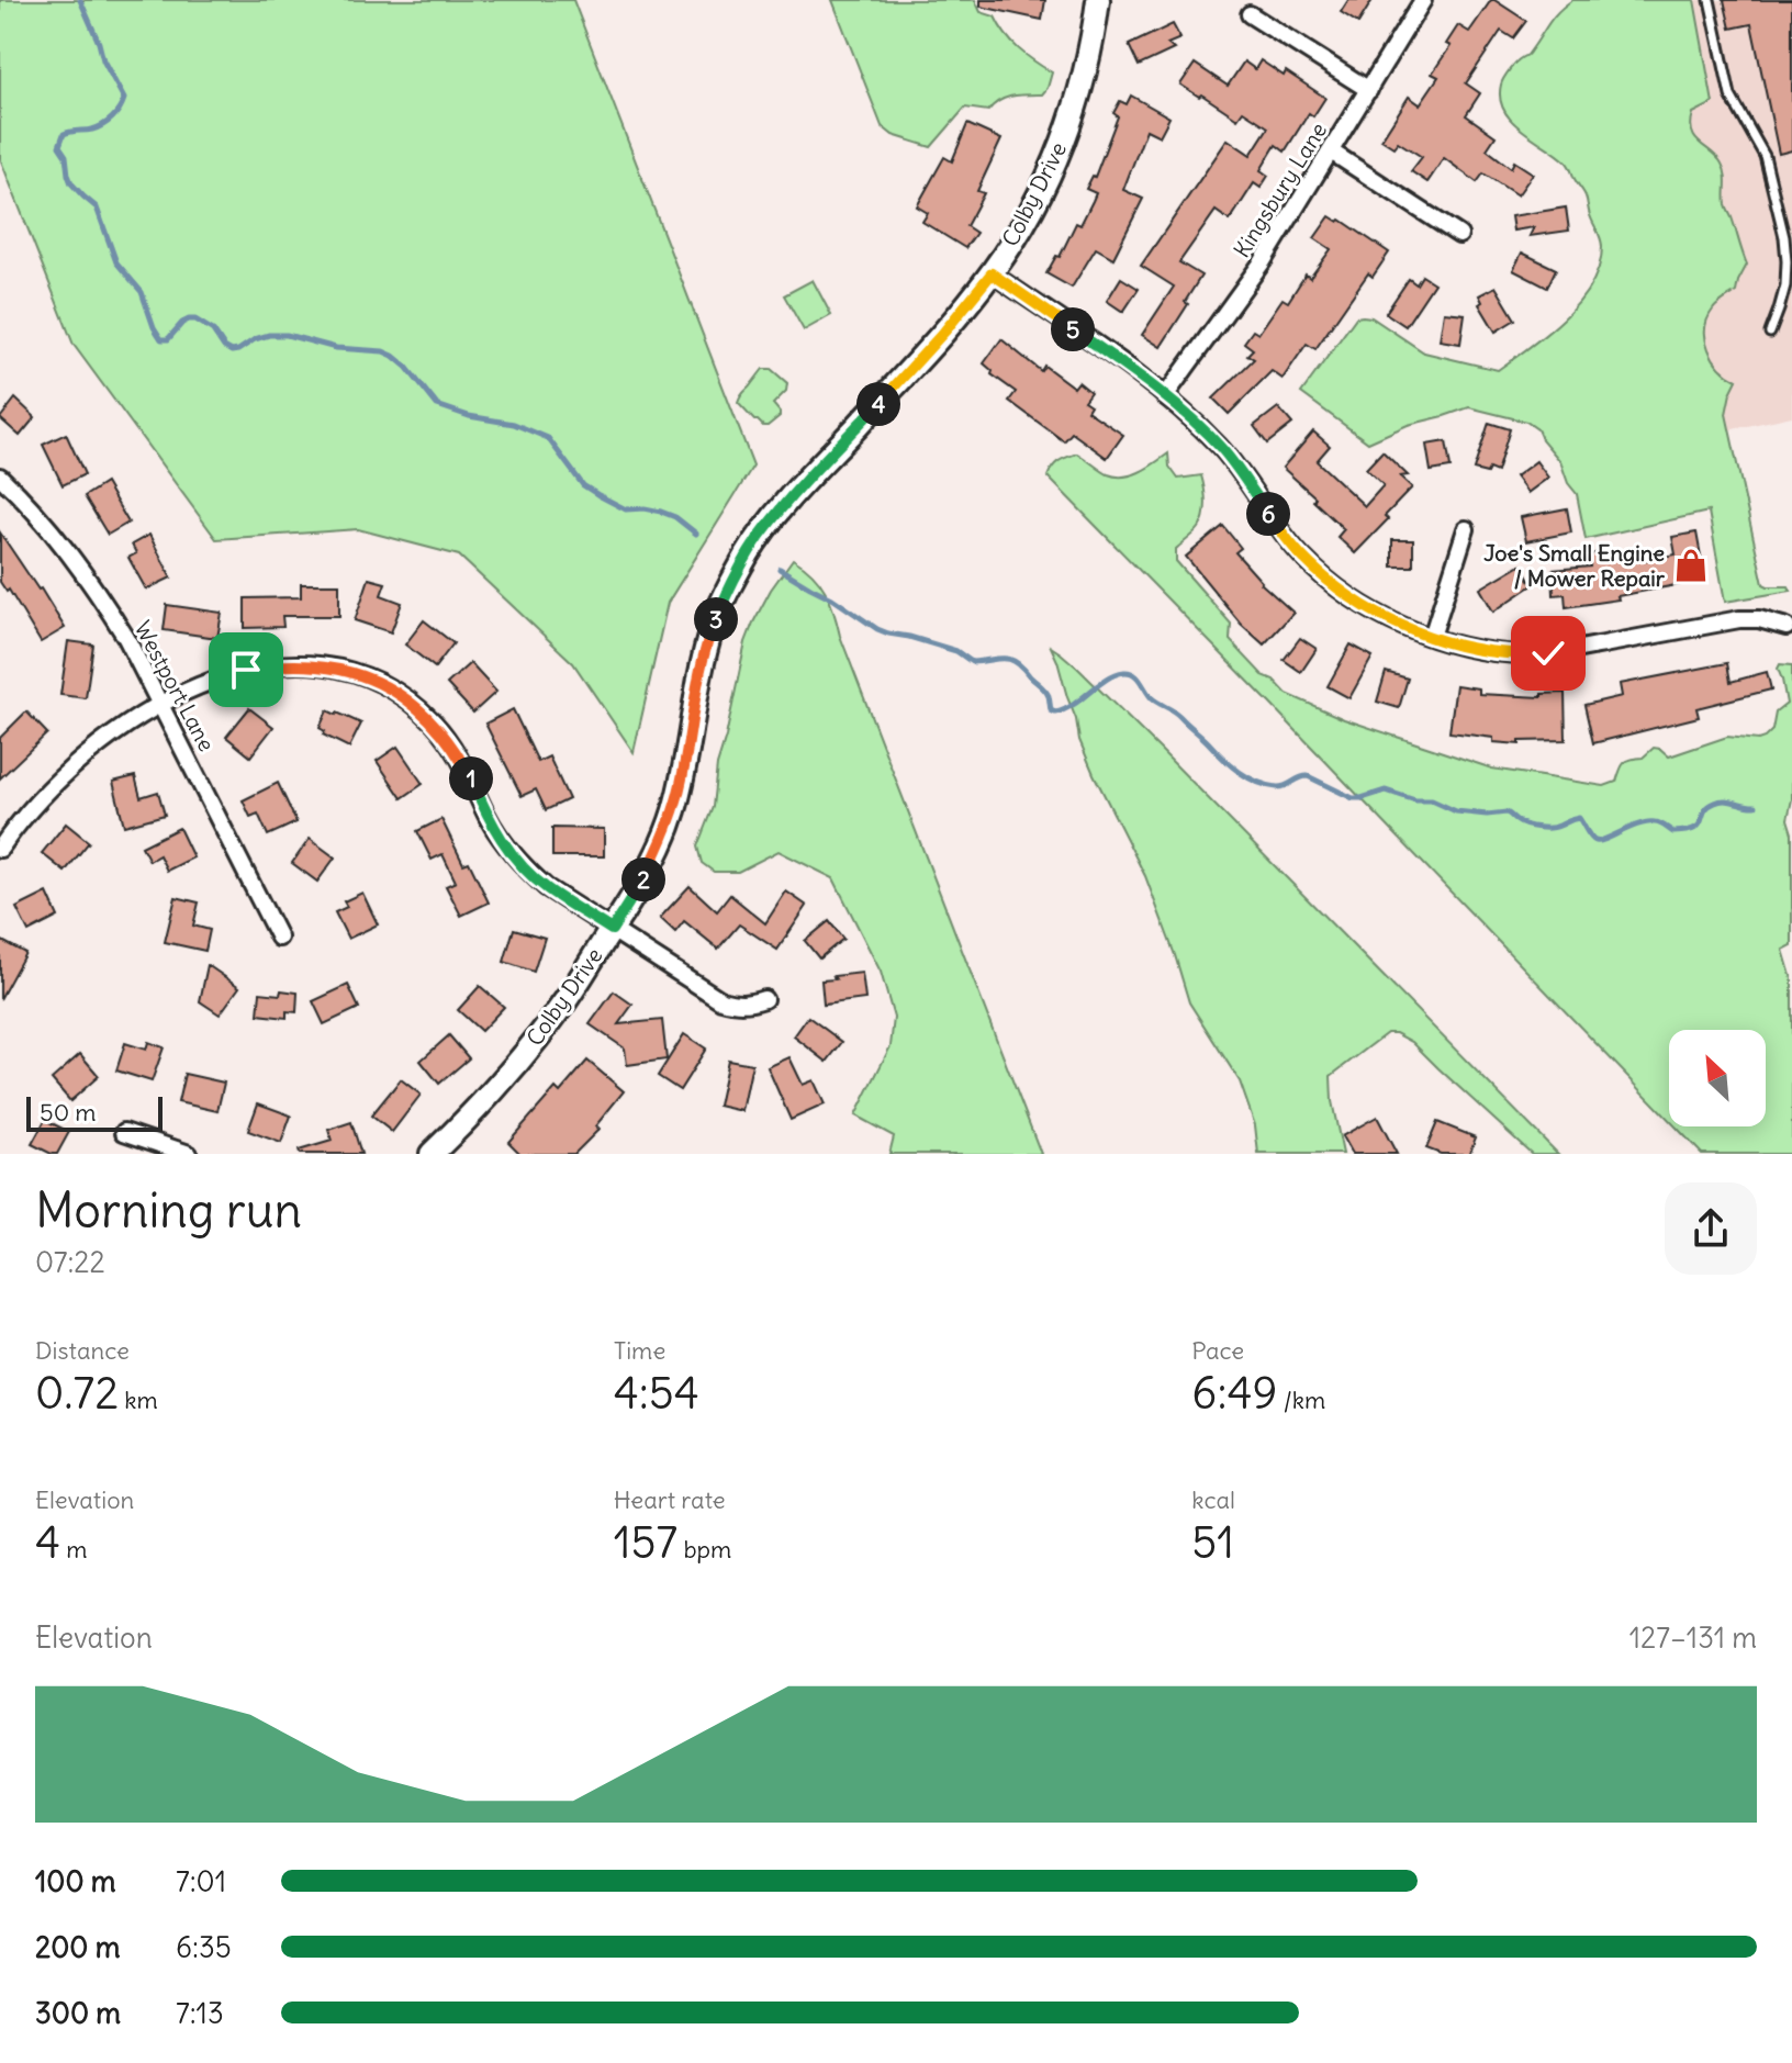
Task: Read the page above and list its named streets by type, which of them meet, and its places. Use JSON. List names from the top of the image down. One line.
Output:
{"streets":{"street":["Kingsbury Lane","Colby Drive","Westport Lane"]},"places":{"shop":["Joe's Small Engine / Mower Repair"]},"scale_bar":"50 m","north":"top left","page":{"pins":["5","4","6","3","1","2"],"scale":"50 m","heading":["Morning run","07:22"],"stats":[["Distance","0.72 km"],["Time","4:54"],["Pace","6:49 /km"],["Elevation","4 m"],["Heart rate","157 bpm"],["kcal","51"]],"chart":["Elevation","127–131 m"],"list":[{"name":"100 m","note":"7:01"},{"name":"200 m","note":"6:35"},{"name":"300 m","note":"7:13"}]}}
